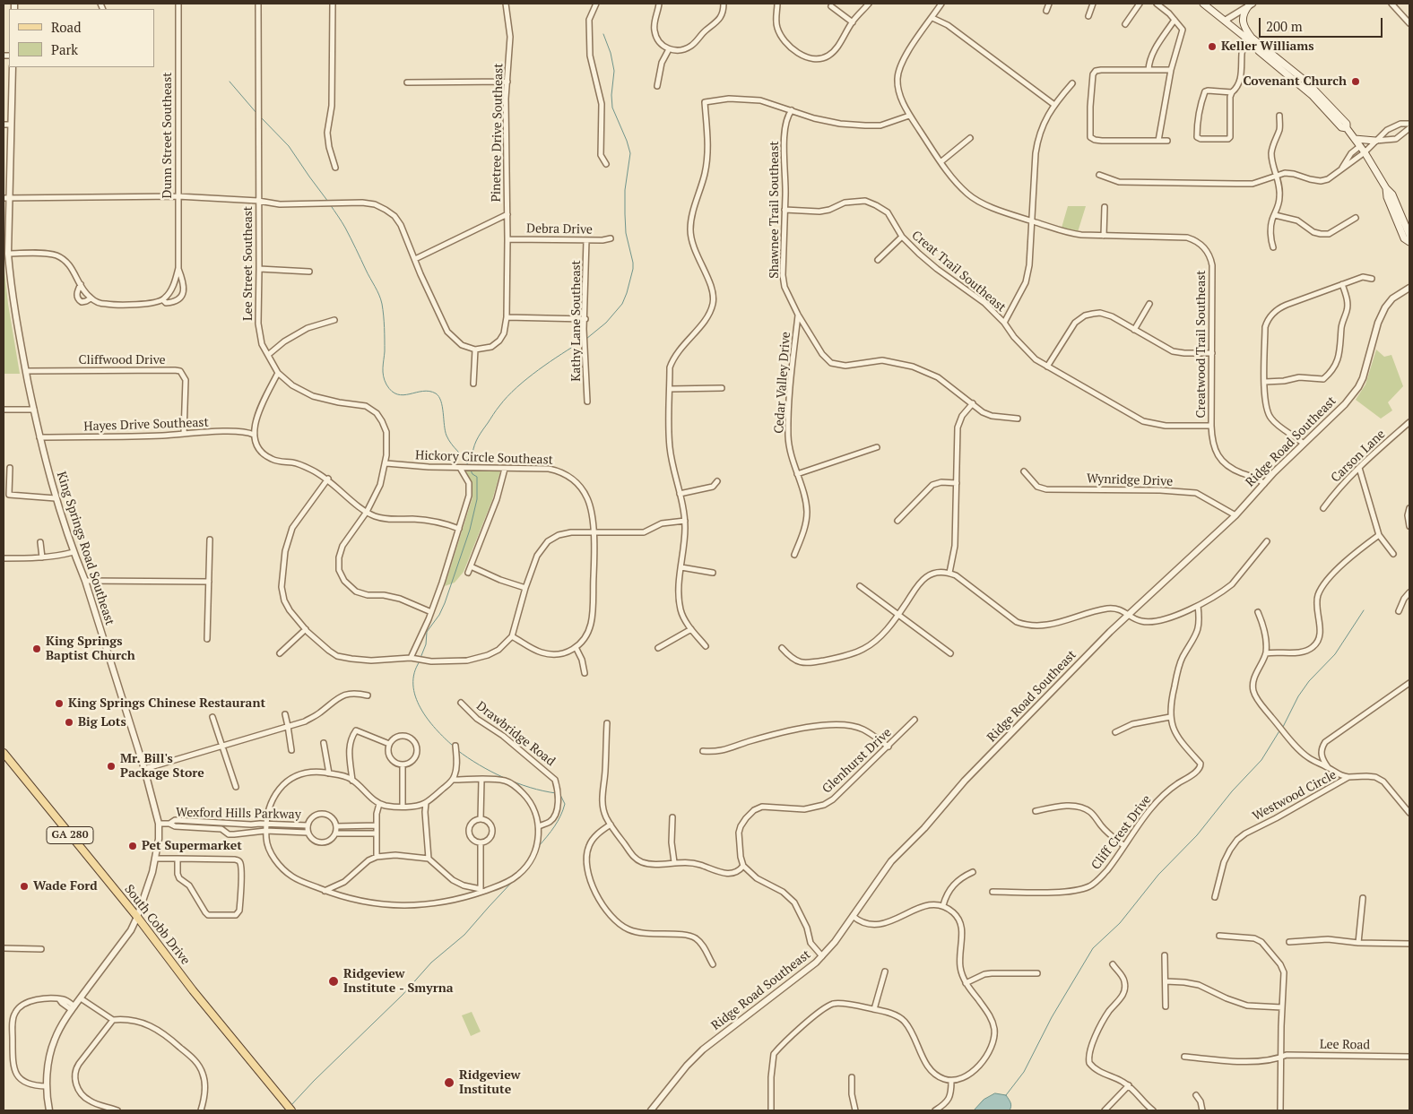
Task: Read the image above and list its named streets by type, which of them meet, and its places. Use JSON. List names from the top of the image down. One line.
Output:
{"streets":{"main road":["GA 280","South Cobb Drive"],"street":["Pinetree Drive Southeast","Dunn Street Southeast","Shawnee Trail Southeast","Debra Drive","Lee Street Southeast","Creat Trail Southeast","Kathy Lane Southeast","Creatwood Trail Southeast","Cliffwood Drive","Cedar Valley Drive","Hayes Drive Southeast","Ridge Road Southeast","Carson Lane","Hickory Circle Southeast","Wynridge Drive","King Springs Road Southeast","Drawbridge Road","Glenhurst Drive","Westwood Circle","Wexford Hills Parkway","Cliff Crest Drive","Lee Road"]},"crossings":[["Dunn Street Southeast","King Springs Road Southeast"],["Shawnee Trail Southeast","Creat Trail Southeast"],["Shawnee Trail Southeast","Cedar Valley Drive"],["Debra Drive","Kathy Lane Southeast"],["Lee Street Southeast","Hickory Circle Southeast"],["Creat Trail Southeast","Creatwood Trail Southeast"],["Creatwood Trail Southeast","Ridge Road Southeast"],["Cliffwood Drive","Hayes Drive Southeast"],["Cliffwood Drive","King Springs Road Southeast"],["Hayes Drive Southeast","King Springs Road Southeast"],["Ridge Road Southeast","Wynridge Drive"],["King Springs Road Southeast","Wexford Hills Parkway"],["King Springs Road Southeast","South Cobb Drive"]],"places":["Keller Williams","Covenant Church","King Springs Baptist Church","King Springs Chinese Restaurant","Big Lots","Mr. Bill's Package Store","Pet Supermarket","Wade Ford","Ridgeview Institute - Smyrna","Ridgeview Institute"],"legend":["Road","Park"],"scale_bar":"200 m"}
